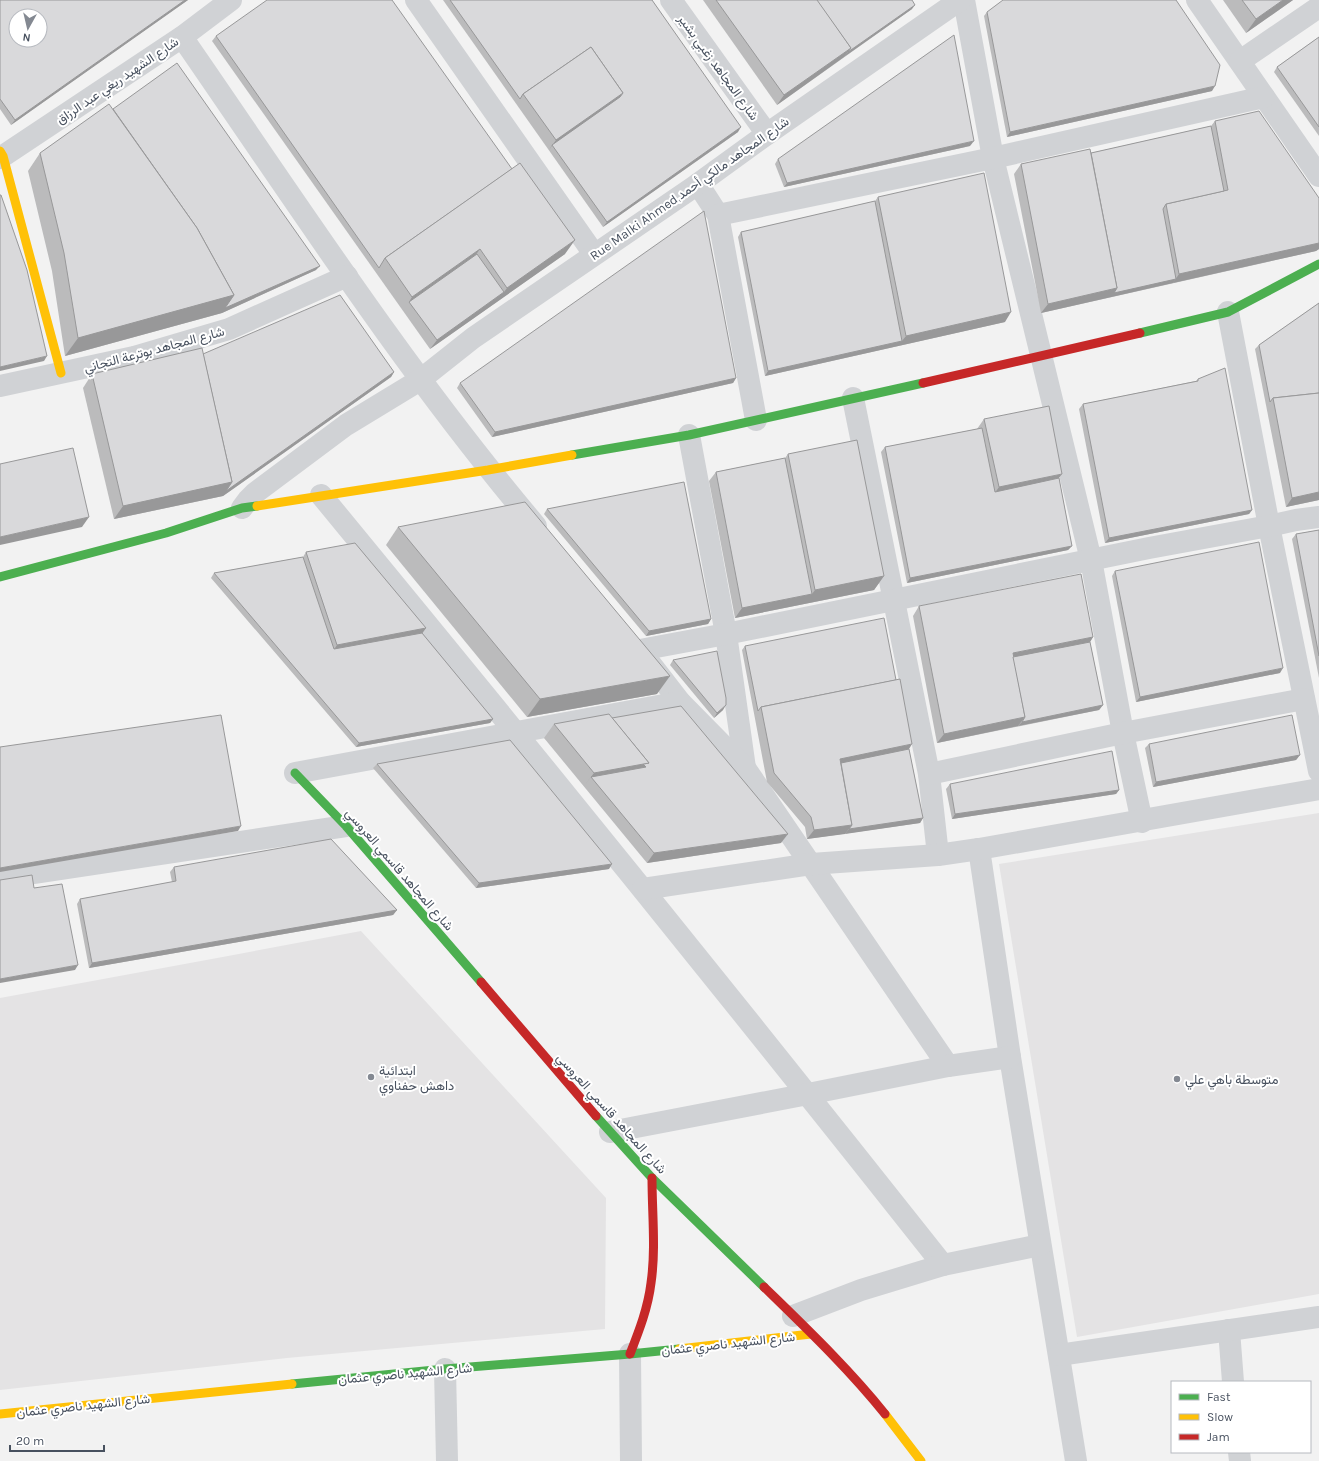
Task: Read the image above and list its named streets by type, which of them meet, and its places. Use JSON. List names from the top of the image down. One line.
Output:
{"streets":{"street":["شارع المجاهد زغبي بشير","شارع الشهيد ريغي عبد الرزاق","Rue Malki Ahmed,شارع المجاهد مالكي أحمد","شارع المجاهد بوترعة التجاني","شارع المجاهد قاسمي العروسي","شارع الشهيد ناصري عثمان"]},"crossings":[["شارع المجاهد زغبي بشير","Rue Malki Ahmed,شارع المجاهد مالكي أحمد"],["شارع المجاهد قاسمي العروسي","شارع الشهيد ناصري عثمان"]],"places":["ابتدائية داهش حفناوي","متوسطة باهي علي"],"legend":["Fast","Slow","Jam"],"scale_bar":"20 m","north":"bottom"}
